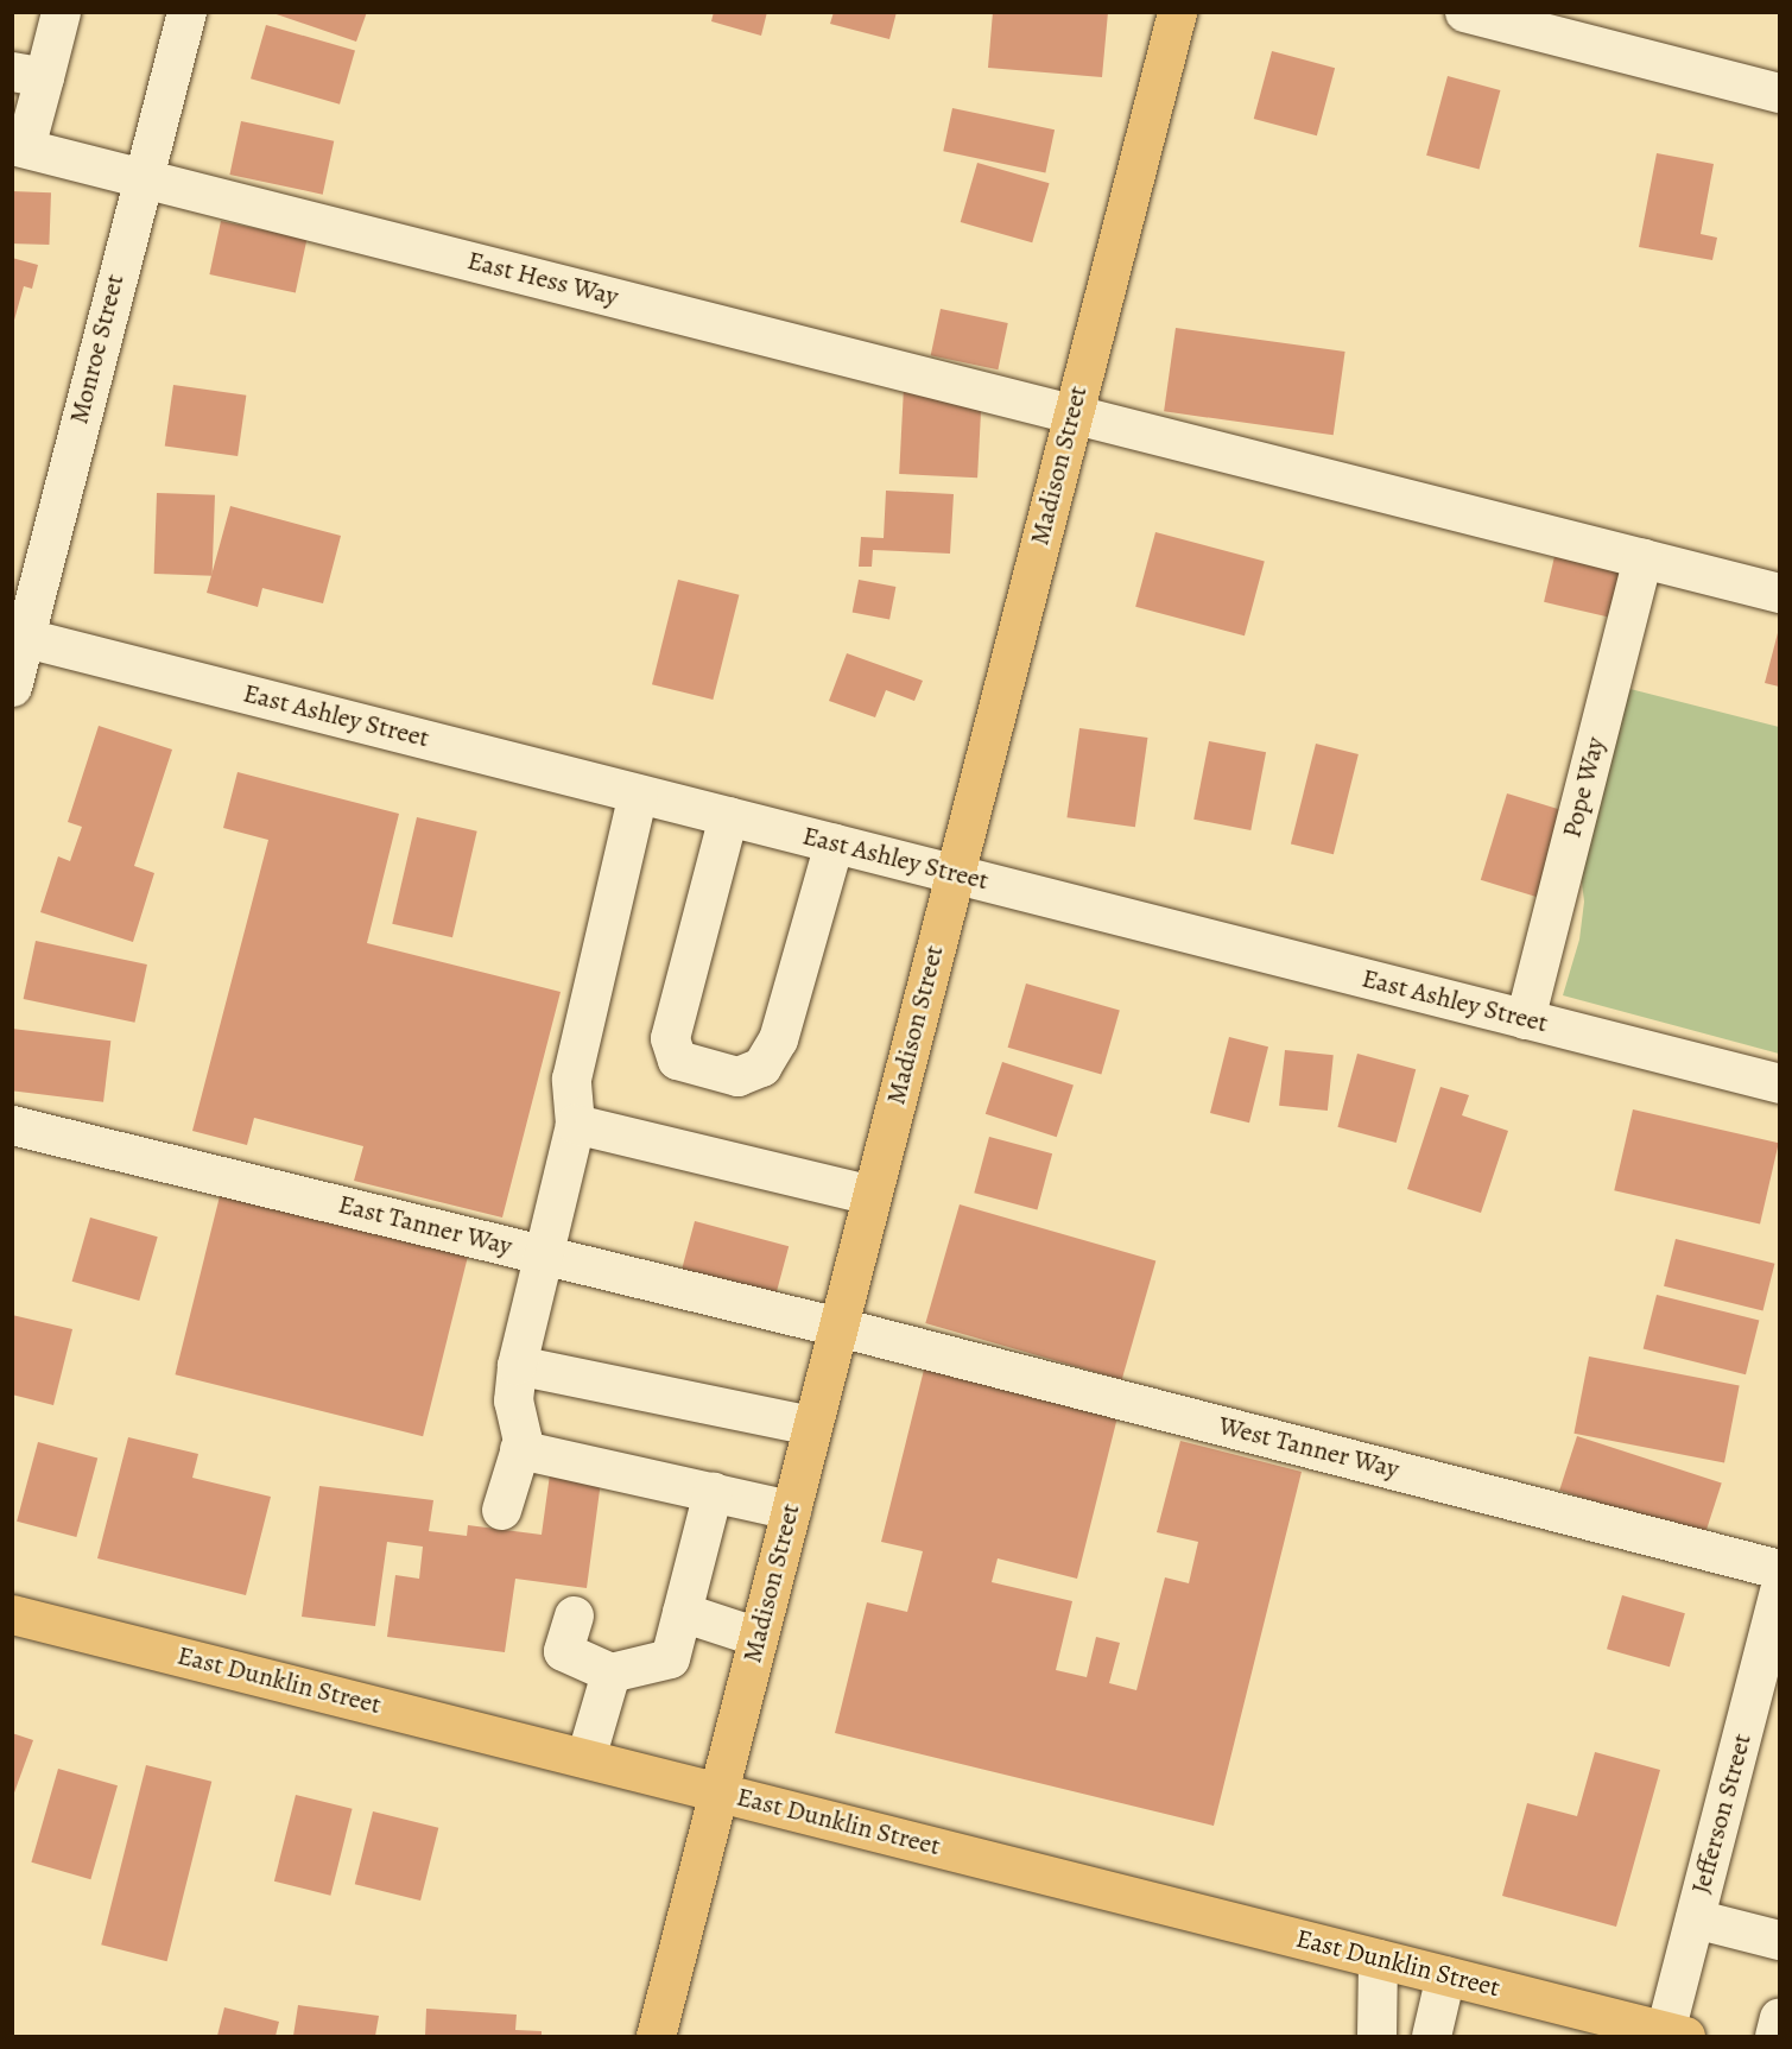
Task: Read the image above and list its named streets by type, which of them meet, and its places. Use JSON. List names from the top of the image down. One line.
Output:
{"streets":{"main road":["Madison Street","East Dunklin Street"],"street":["East Hess Way","Monroe Street","East Ashley Street","Pope Way","East Tanner Way","West Tanner Way","Jefferson Street"]},"crossings":[["East Hess Way","Monroe Street"],["East Hess Way","Madison Street"],["East Hess Way","Pope Way"],["Monroe Street","East Ashley Street"],["Madison Street","East Ashley Street"],["Madison Street","East Tanner Way"],["Madison Street","West Tanner Way"],["Madison Street","East Dunklin Street"],["East Ashley Street","Pope Way"],["East Tanner Way","West Tanner Way"],["East Dunklin Street","Jefferson Street"]]}
